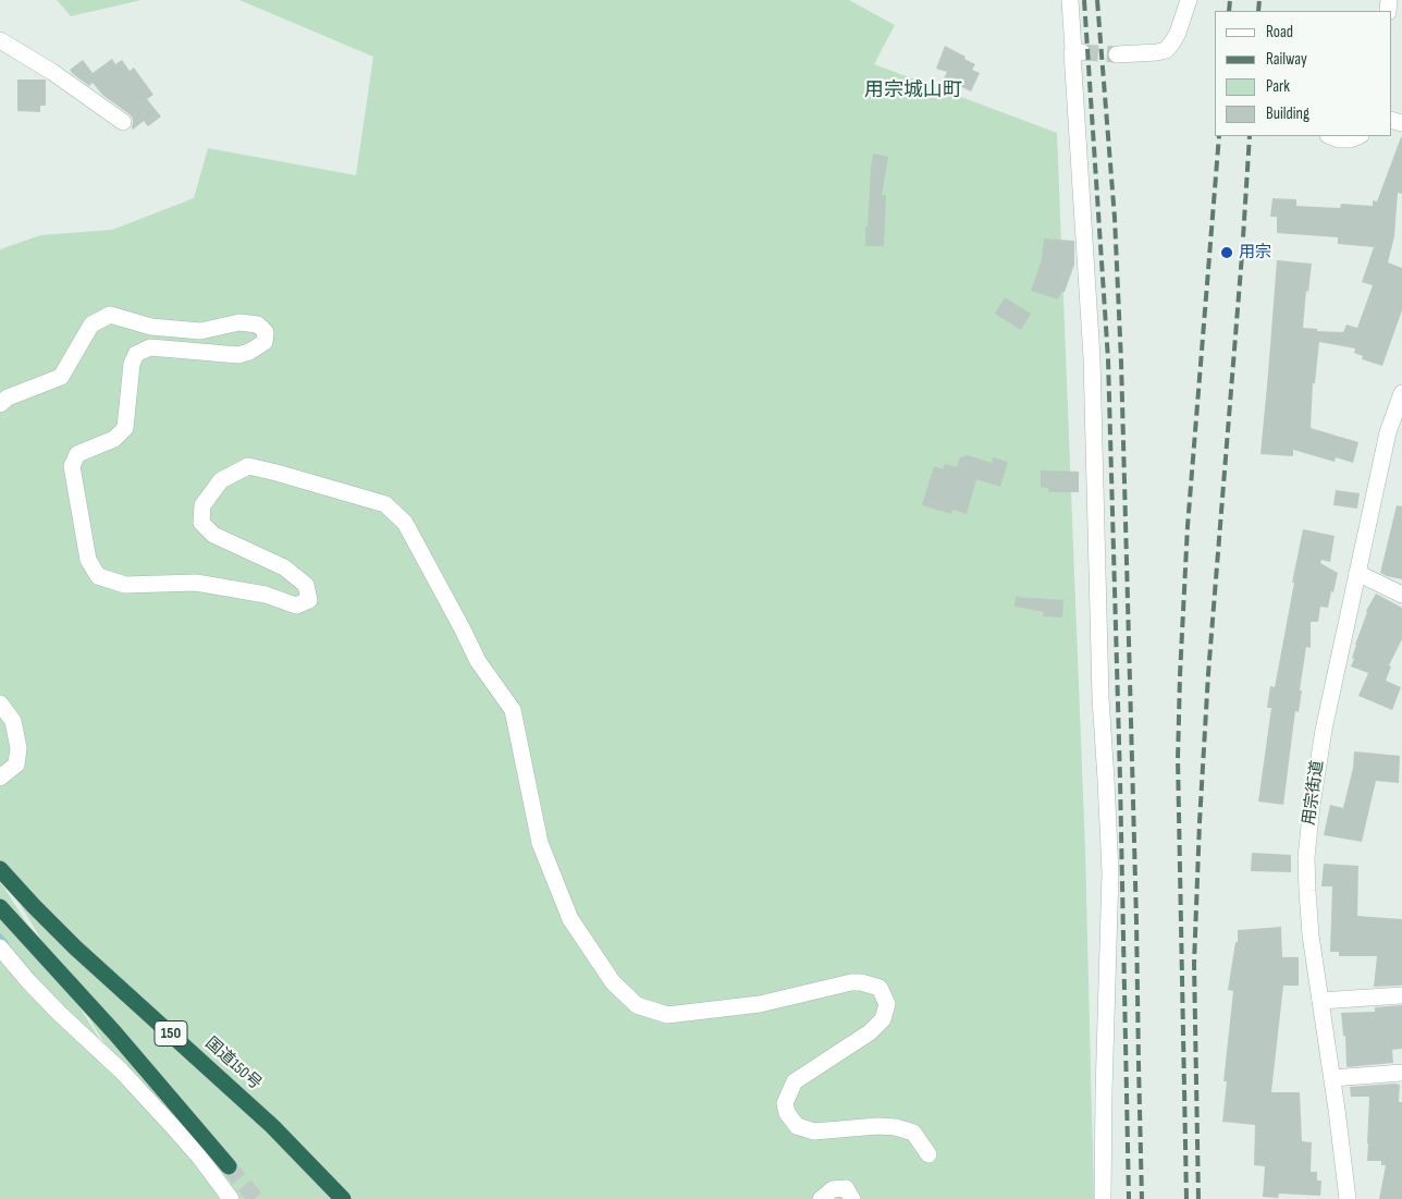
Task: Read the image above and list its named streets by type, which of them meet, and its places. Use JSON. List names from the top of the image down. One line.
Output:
{"streets":{"highway":["150","国道150号"],"street":["用宗街道"]},"districts":["用宗城山町"],"places":["用宗"],"legend":["Road","Railway","Park","Building"]}
